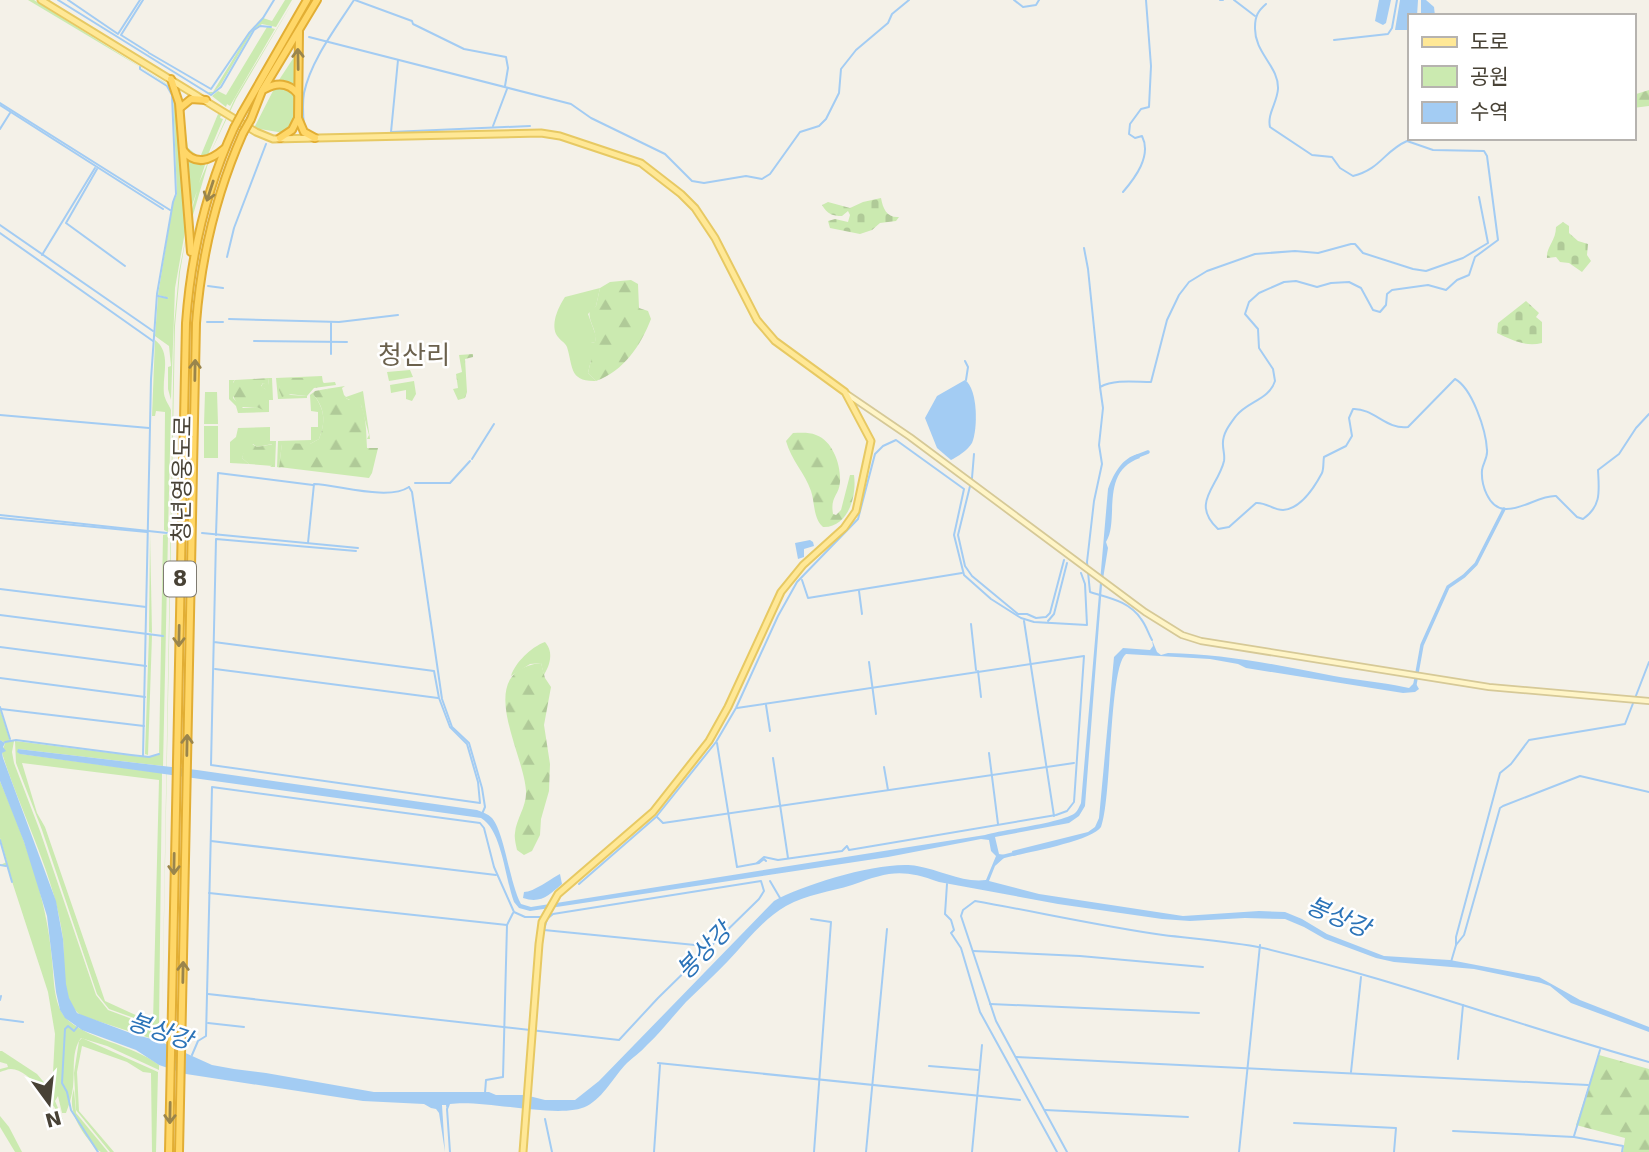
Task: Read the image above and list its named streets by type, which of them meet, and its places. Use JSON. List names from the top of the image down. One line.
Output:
{"streets":{"highway":["청년영웅도로","8"]},"districts":["청산리"],"water":["봉상강"],"legend":["도로","공원","수역"],"north":"bottom"}
